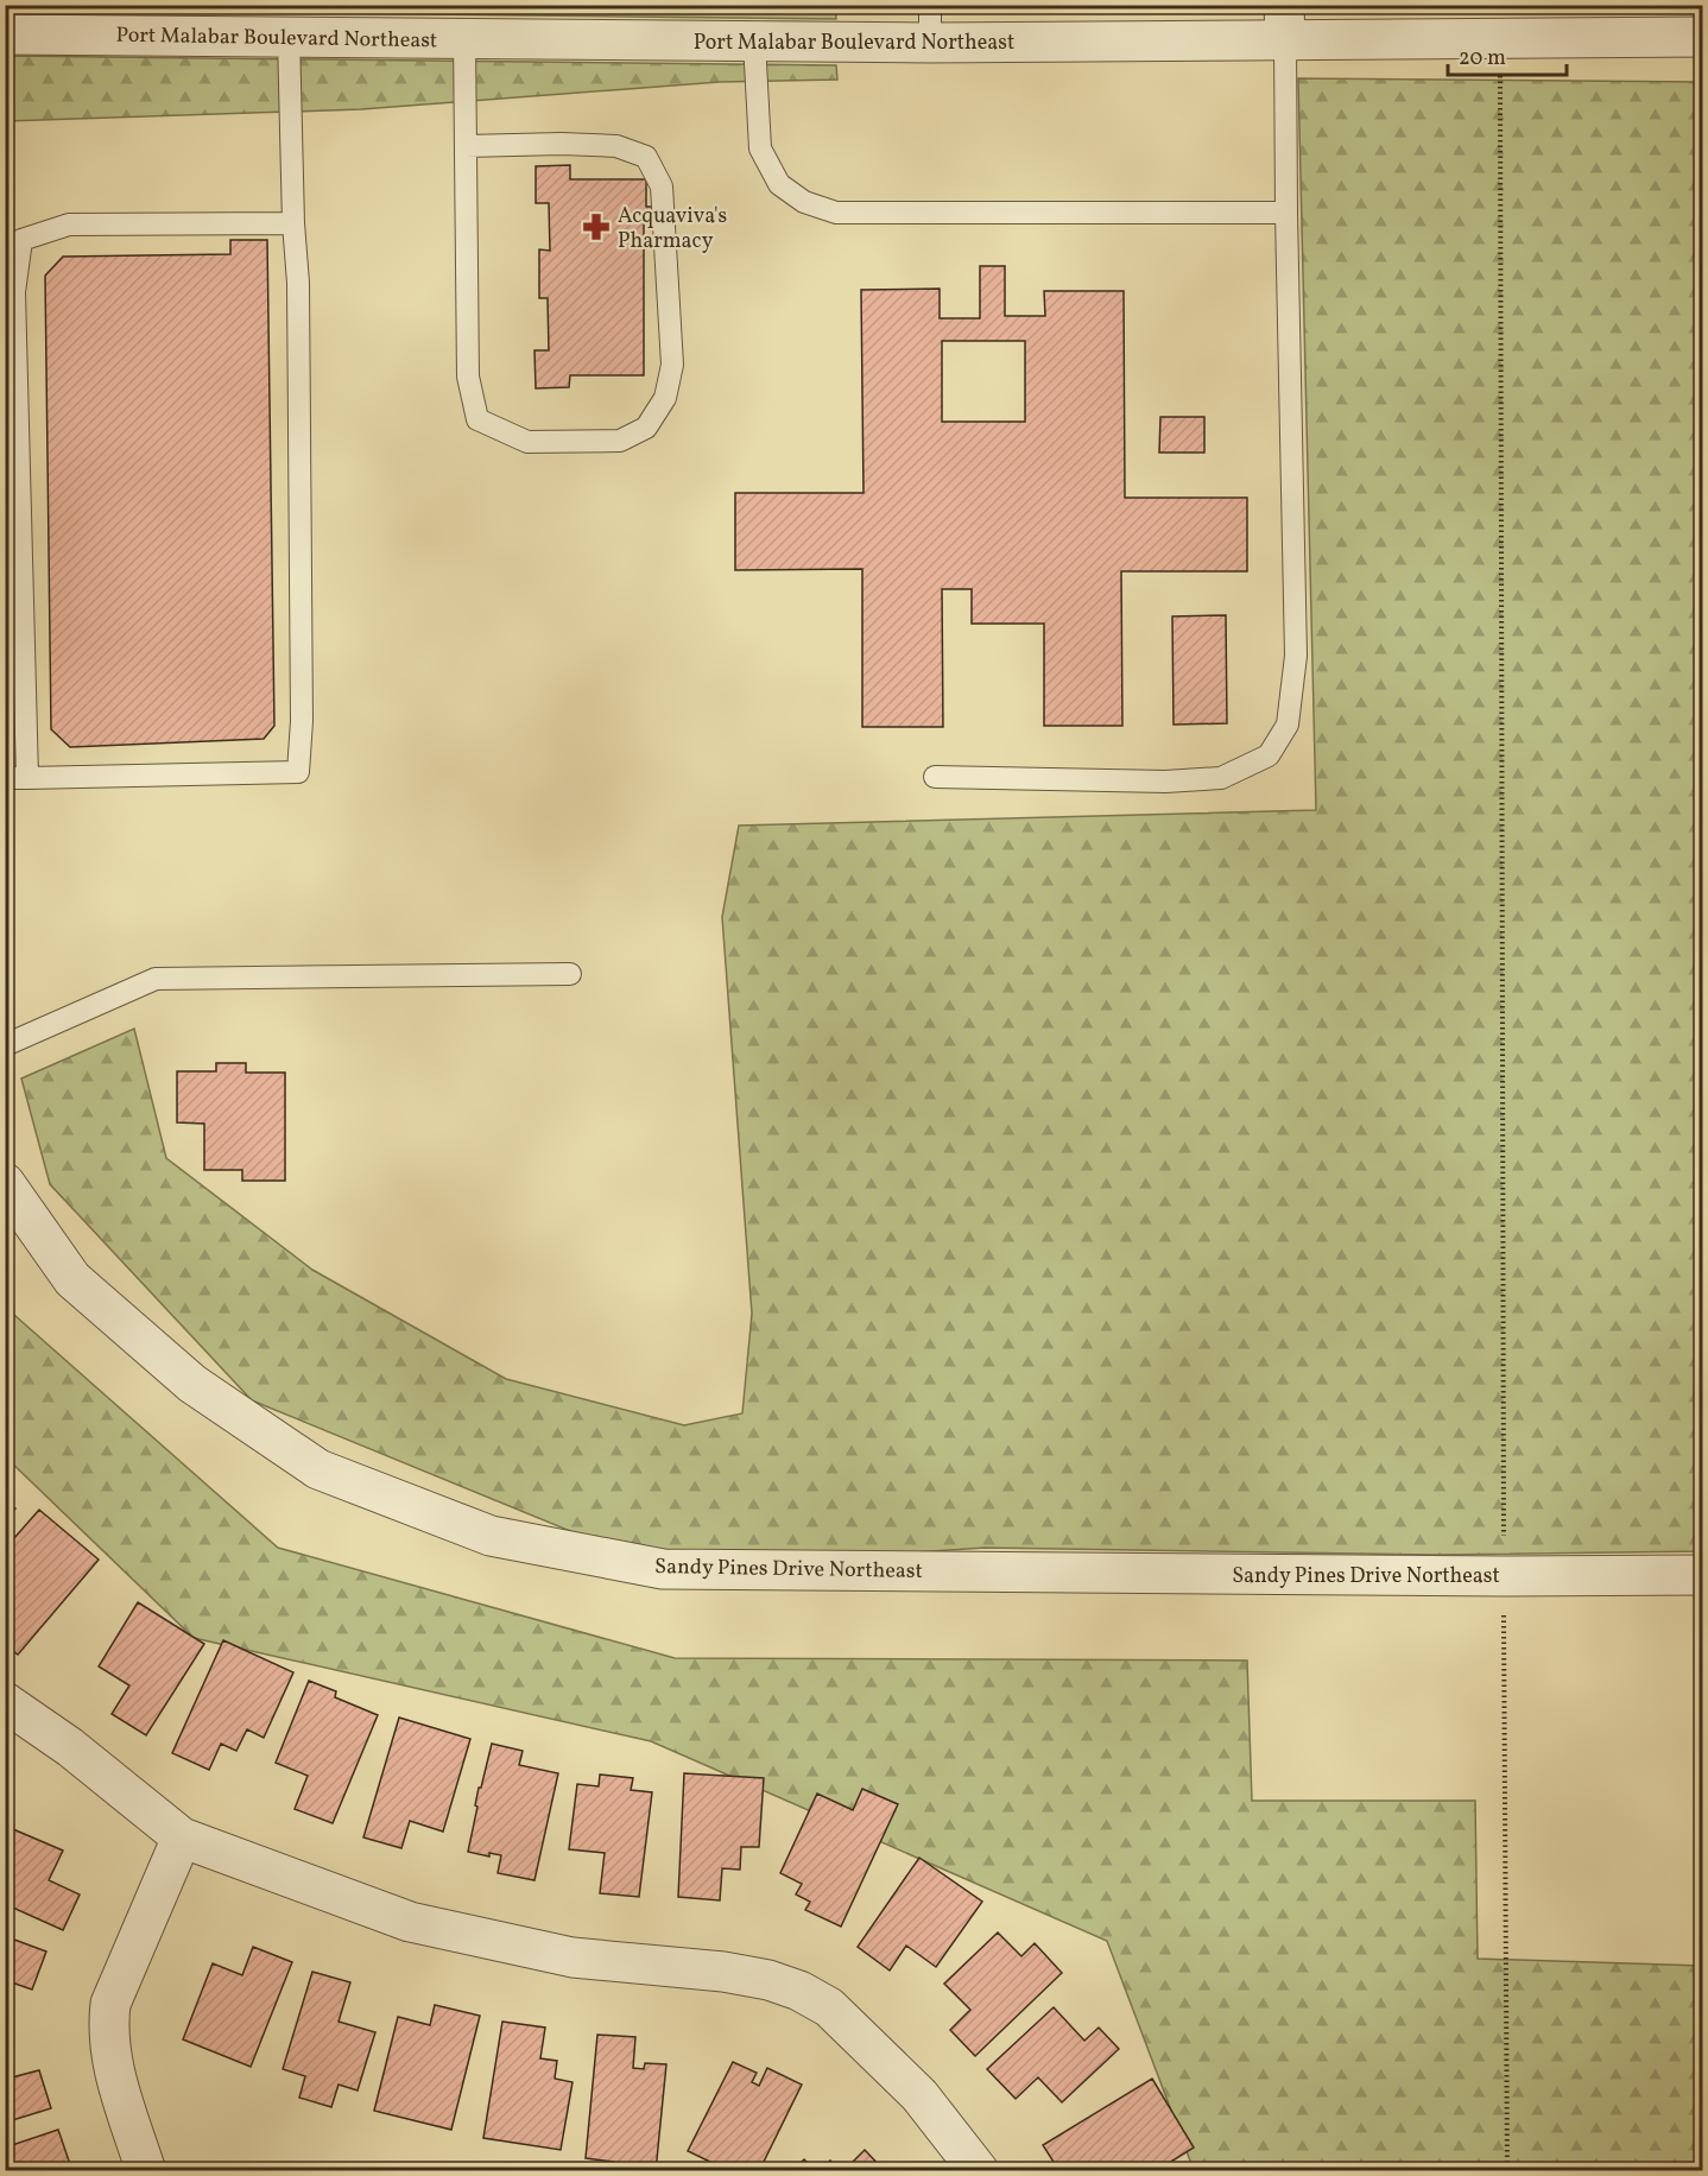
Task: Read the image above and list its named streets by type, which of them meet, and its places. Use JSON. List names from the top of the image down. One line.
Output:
{"streets":{"street":["Port Malabar Boulevard Northeast","Sandy Pines Drive Northeast"]},"places":{"pharmacy":["Acquaviva's Pharmacy"]},"scale_bar":"20 m"}
